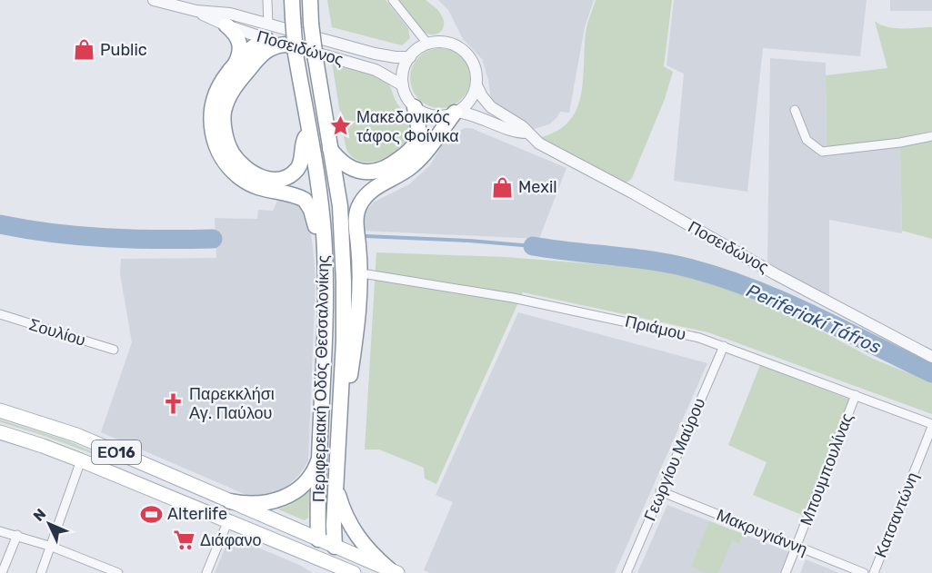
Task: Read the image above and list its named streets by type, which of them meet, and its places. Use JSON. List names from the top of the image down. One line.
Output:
{"streets":{"highway":["Περιφερειακή Οδός Θεσσαλονίκης"],"main road":["ΕΟ16"],"street":["Ποσειδώνος","Πριάμου","Σουλίου","Γεωργίου Μαύρου","Μπουμπουλίνας","Κατσαντώνη","Μακρυγιάννη"]},"crossings":[["Ποσειδώνος","Περιφερειακή Οδός Θεσσαλονίκης"],["Πριάμου","Γεωργίου Μαύρου"],["Πριάμου","Μπουμπουλίνας"],["Πριάμου","Κατσαντώνη"],["Περιφερειακή Οδός Θεσσαλονίκης","ΕΟ16"],["Γεωργίου Μαύρου","Μακρυγιάννη"],["Μπουμπουλίνας","Μακρυγιάννη"]],"water":["Periferiakí Táfros"],"places":{"shop":["Public","Mexil"],"place":["Μακεδονικός τάφος Φοίνικα"],"church":["Παρεκκλήσι Αγ. Παύλου"],"sports":["Alterlife"],"supermarket":["Διάφανο"]},"north":"top left"}
